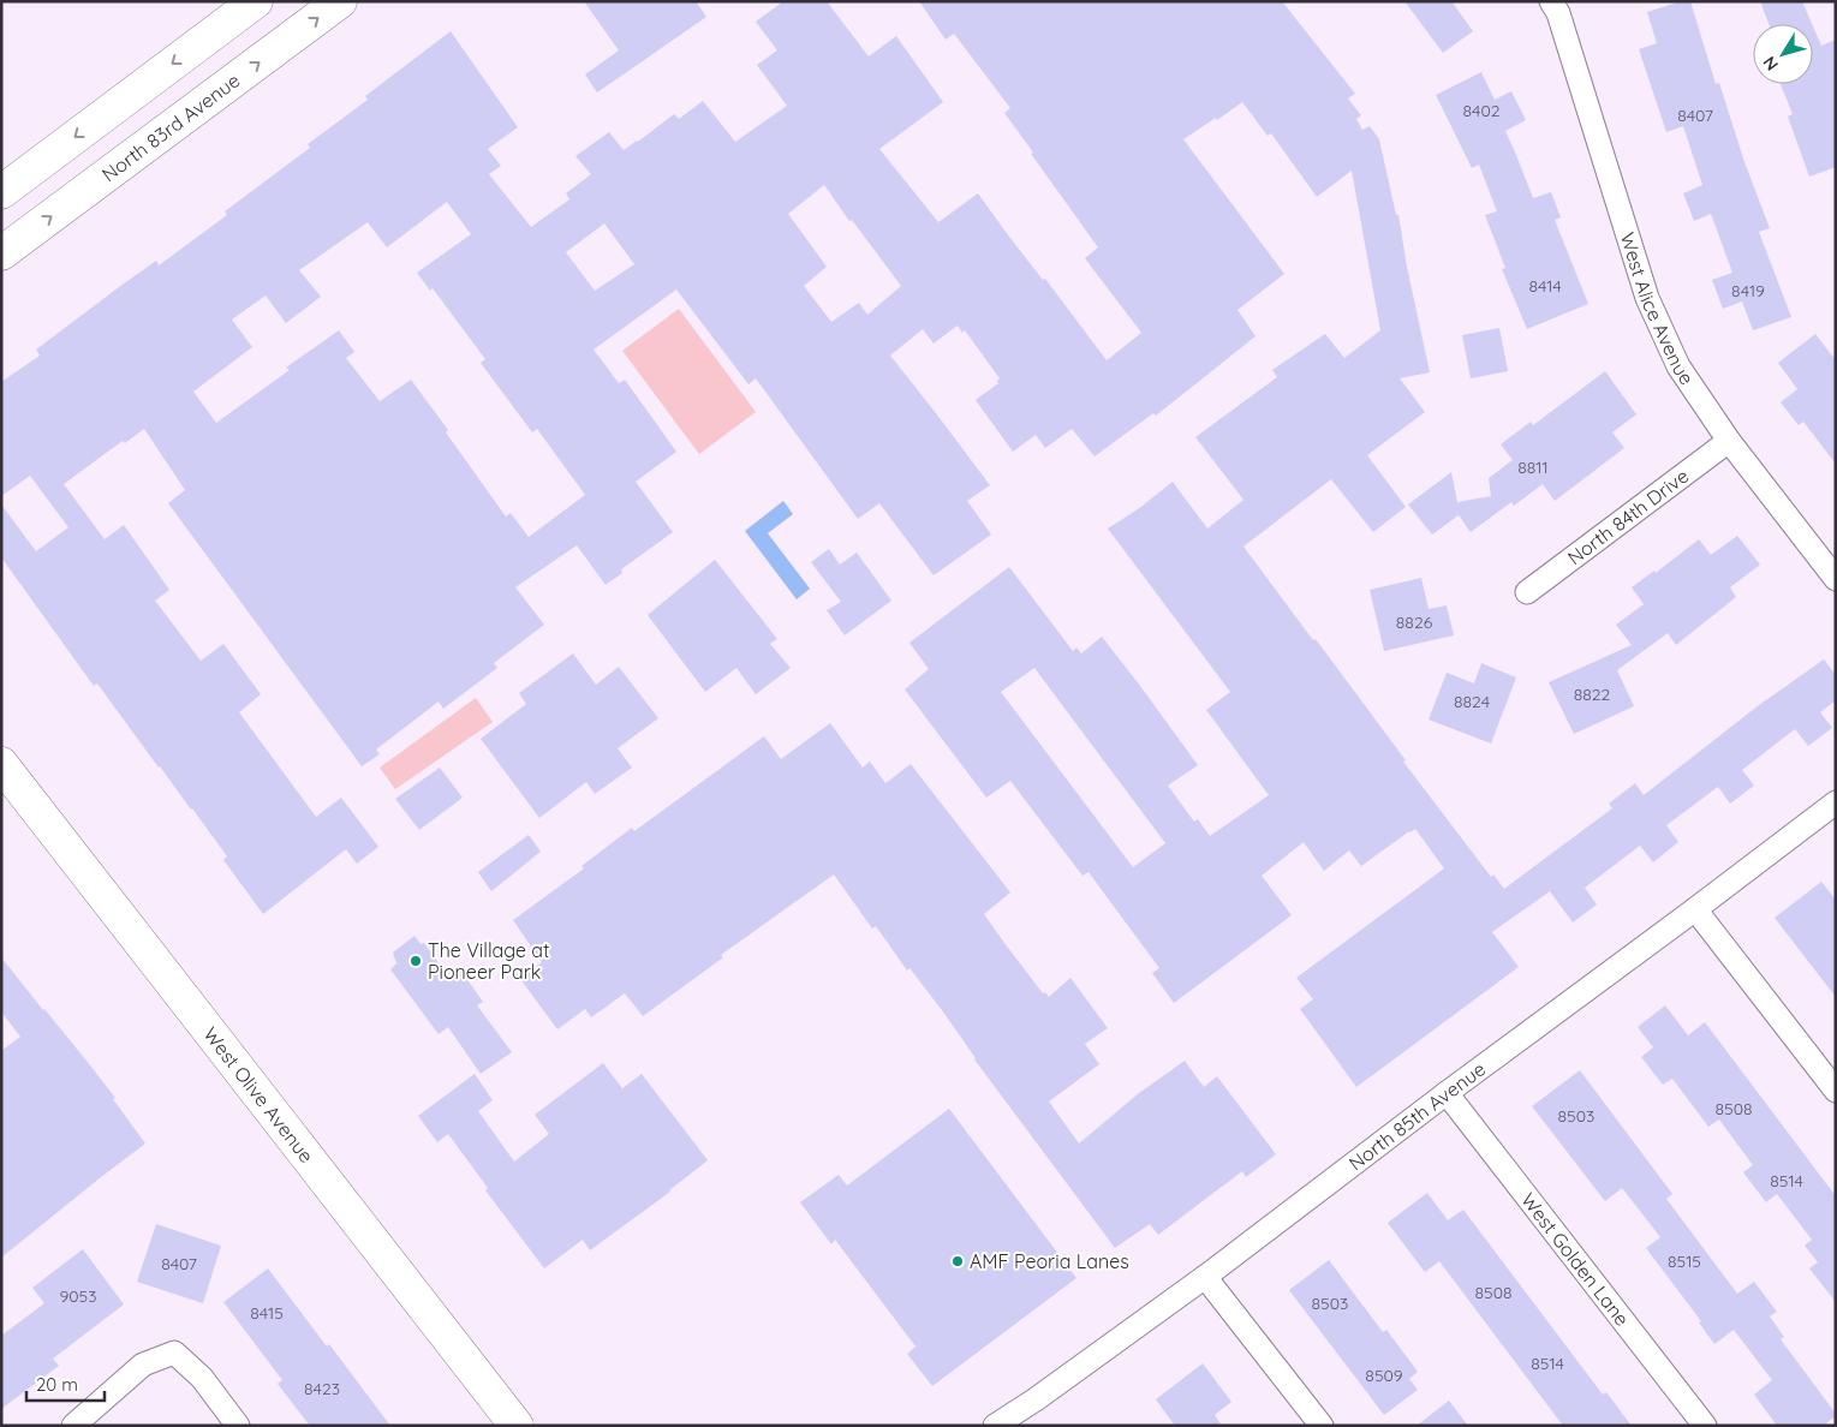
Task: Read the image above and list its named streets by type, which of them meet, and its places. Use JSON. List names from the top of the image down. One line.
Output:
{"streets":{"main road":["North 83rd Avenue","West Olive Avenue"],"street":["West Alice Avenue","North 84th Drive","North 85th Avenue","West Golden Lane"]},"crossings":[["West Alice Avenue","North 84th Drive"],["North 85th Avenue","West Golden Lane"]],"places":["The Village at Pioneer Park","AMF Peoria Lanes"],"house_numbers":["8402","8407","8414","8419","8811","8826","8822","8824","8508","8503","8514","8515","8407","8508","9053","8503","8415","8514","8509","8423"],"scale_bar":"20 m","north":"bottom left"}
